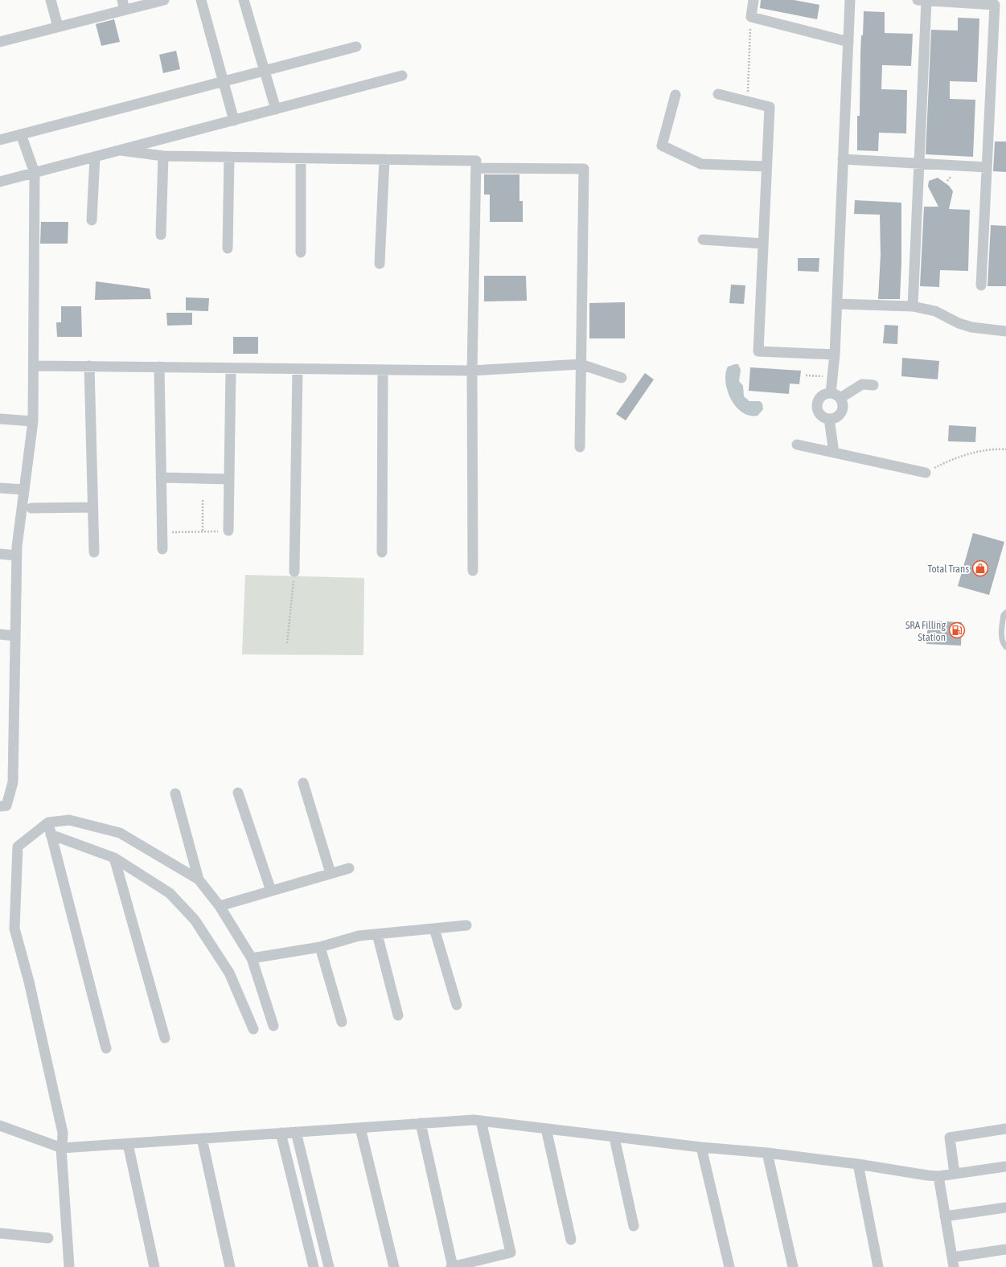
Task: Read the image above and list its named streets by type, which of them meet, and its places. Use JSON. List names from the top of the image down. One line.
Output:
{"places":{"shop":["Total Trans"],"fuel station":["SRA Filling Station"]}}
